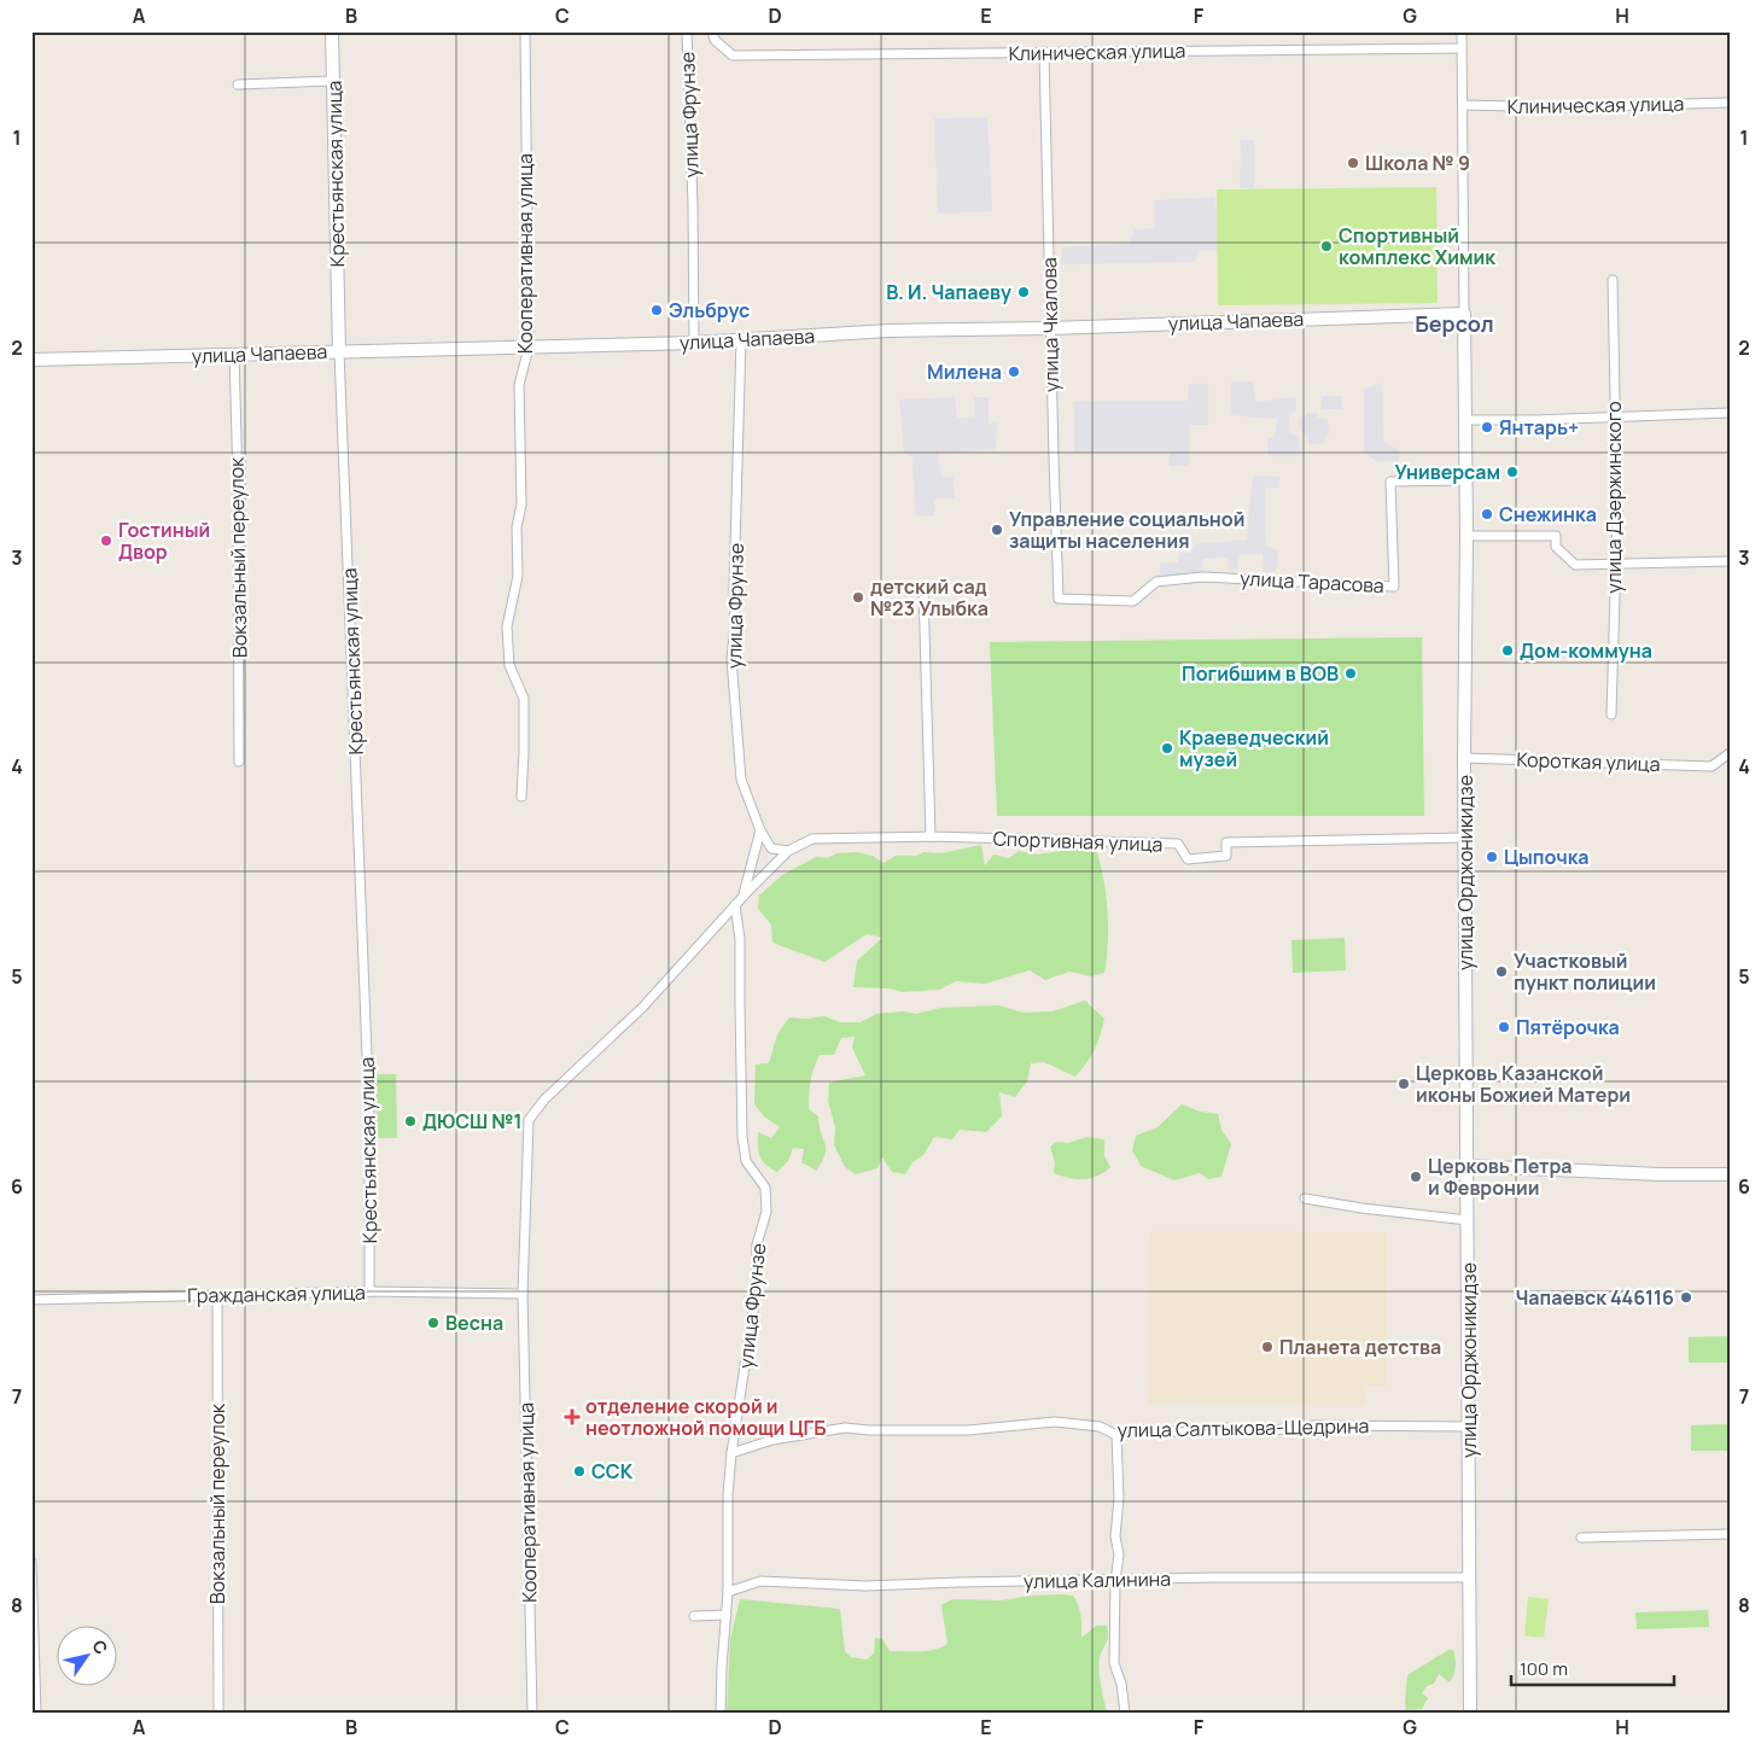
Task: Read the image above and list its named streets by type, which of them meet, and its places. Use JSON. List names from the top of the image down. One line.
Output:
{"streets":{"street":["Клиническая улица","улица Фрунзе","Крестьянская улица","Кооперативная улица","улица Чапаева","улица Чкалова","улица Дзержинского","Вокзальный переулок","улица Тарасова","Короткая улица","Спортивная улица","улица Орджоникидзе","Гражданская улица","улица Салтыкова-Щедрина","улица Калинина"]},"crossings":[["Клиническая улица","улица Чкалова"],["Клиническая улица","улица Орджоникидзе"],["улица Фрунзе","Кооперативная улица"],["улица Фрунзе","улица Чапаева"],["улица Фрунзе","улица Салтыкова-Щедрина"],["улица Фрунзе","улица Калинина"],["Крестьянская улица","улица Чапаева"],["Крестьянская улица","Гражданская улица"],["Кооперативная улица","улица Чапаева"],["Кооперативная улица","Спортивная улица"],["Кооперативная улица","Гражданская улица"],["улица Чапаева","улица Чкалова"],["улица Чапаева","Вокзальный переулок"],["улица Чапаева","улица Орджоникидзе"],["улица Чкалова","улица Тарасова"],["Вокзальный переулок","Гражданская улица"],["улица Тарасова","улица Орджоникидзе"],["Короткая улица","улица Орджоникидзе"],["Спортивная улица","улица Орджоникидзе"],["улица Орджоникидзе","улица Салтыкова-Щедрина"],["улица Орджоникидзе","улица Калинина"]],"districts":["Берсол"],"places":{"other":["Школа № 9","Спортивный комплекс Химик","В. И. Чапаеву","Эльбрус","Милена","Янтарь+","Универсам","Снежинка","Управление социальной защиты населения","Гостиный Двор","детский сад №23 Улыбка","Дом-коммуна","Погибшим в ВОВ","Краеведческий музей","Цыпочка","Участковый пункт полиции","Пятёрочка","Церковь Казанской иконы Божией Матери","ДЮСШ №1","Церковь Петра и Февронии","Чапаевск 446116","Весна","Планета детства","ССК"],"health":["отделение скорой и неотложной помощи ЦГБ"]},"scale_bar":"100 m","north":"top right","grid":{"columns":["A","B","C","D","E","F","G","H"],"rows":["1","2","3","4","5","6","7","8"]}}
